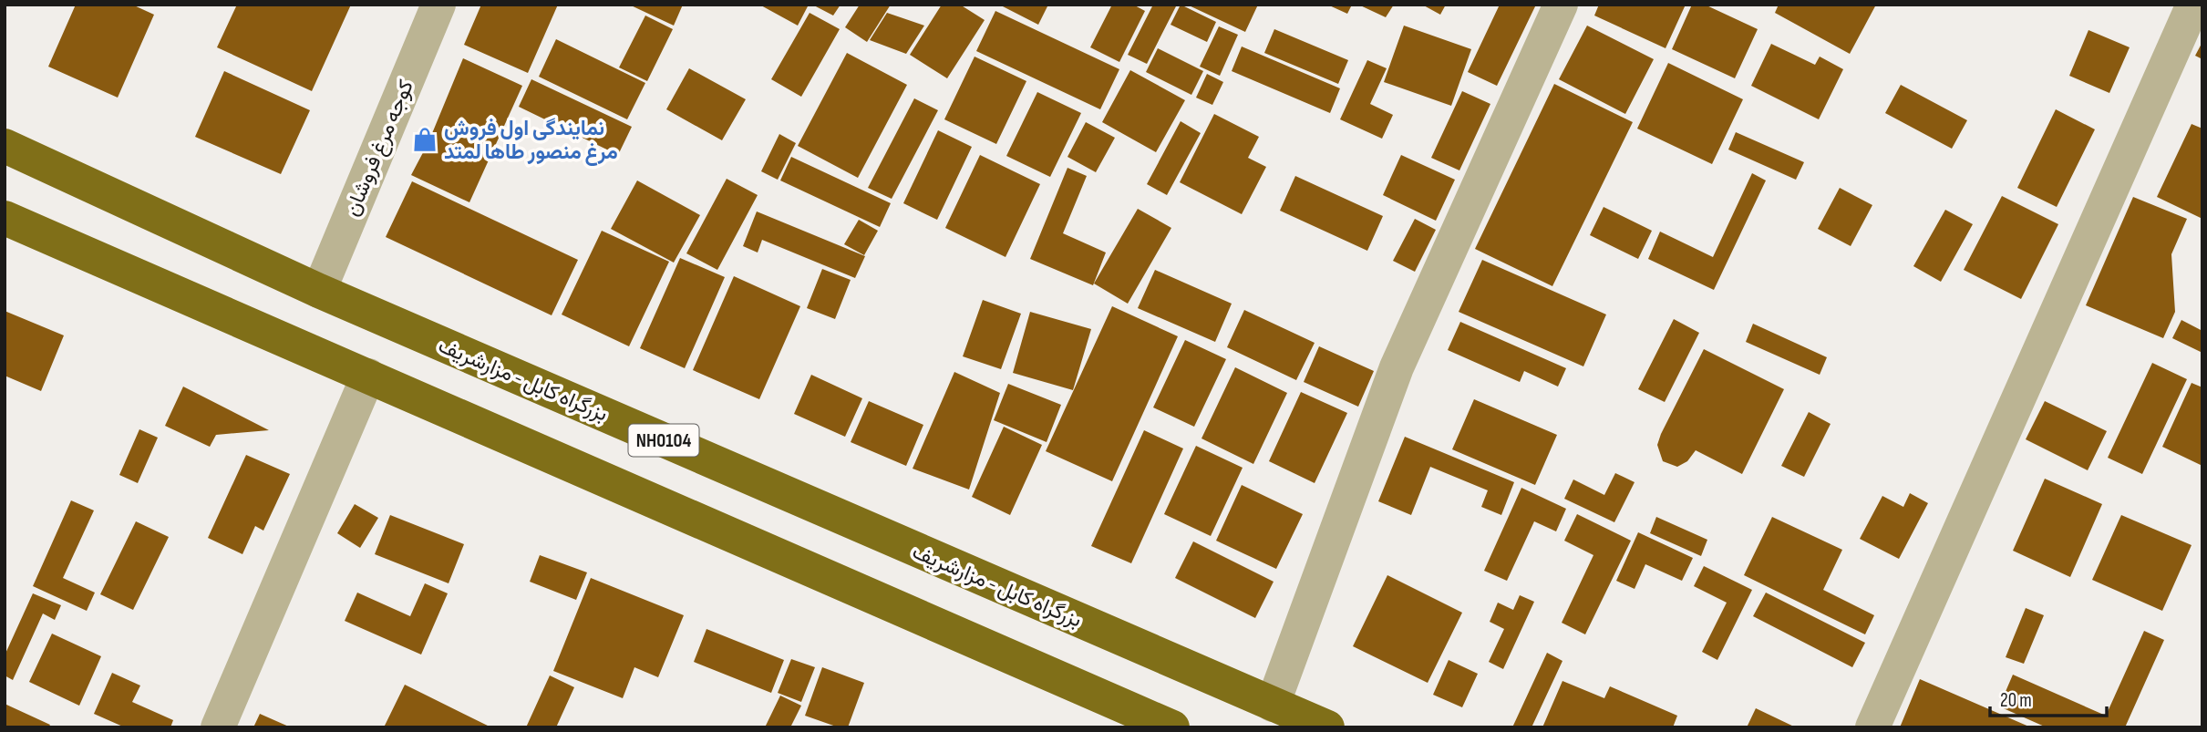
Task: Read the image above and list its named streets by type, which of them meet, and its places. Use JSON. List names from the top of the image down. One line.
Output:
{"streets":{"highway":["بزرگراه کابل - مزارشریف","NH0104"],"street":["كوجه مرغ فروشان"]},"crossings":[["كوجه مرغ فروشان","بزرگراه کابل - مزارشریف"]],"places":{"shop":["نمایندگی اول فروش مرغ منصور طاها لمتد"]},"scale_bar":"20 m"}
